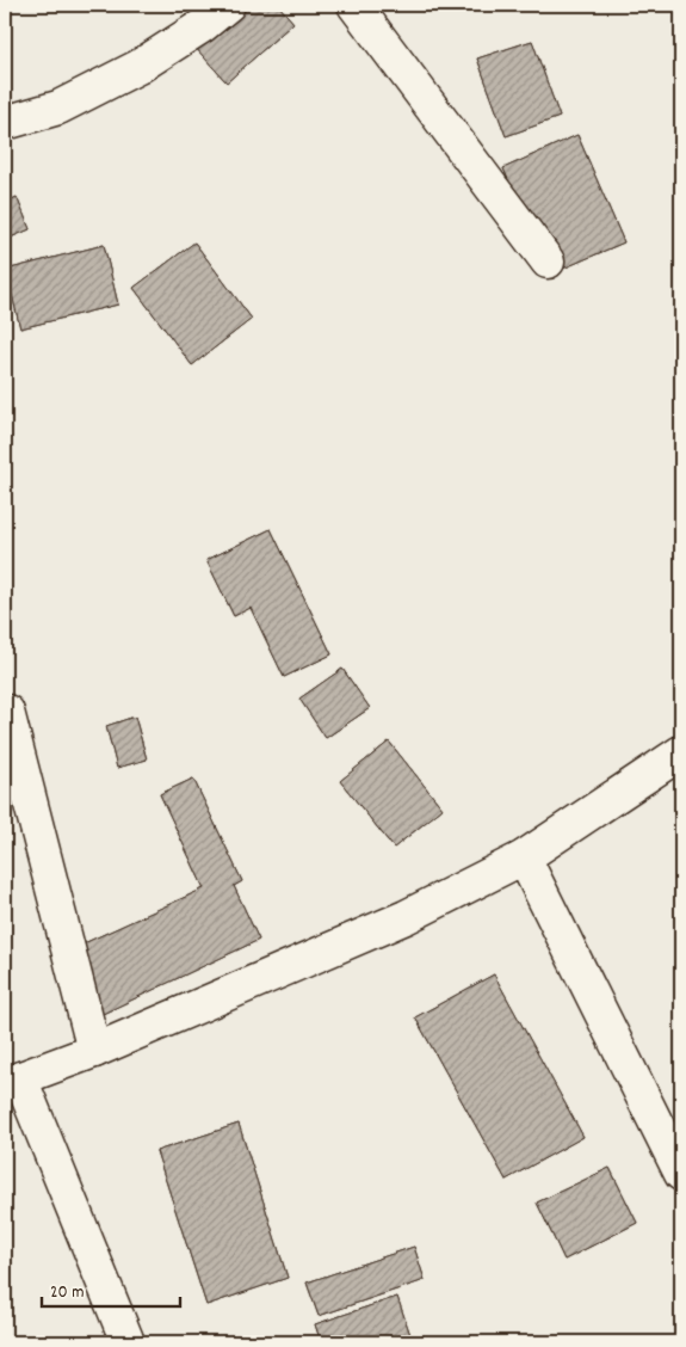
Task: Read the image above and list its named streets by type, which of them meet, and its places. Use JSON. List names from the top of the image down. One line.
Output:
{"scale_bar":"20 m"}
